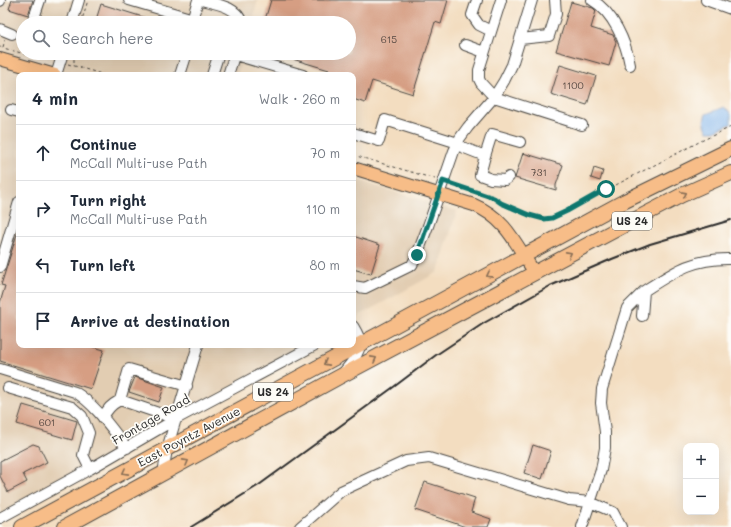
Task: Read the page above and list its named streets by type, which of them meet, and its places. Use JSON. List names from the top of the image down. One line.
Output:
{"streets":{"highway":["US 24","East Poyntz Avenue"],"street":["Frontage Road"]},"crossings":[["US 24","East Poyntz Avenue"]],"house_numbers":["615","1100","731","601"],"page":{"search":"Search here","heading":["4 min","Walk · 260 m"],"list":[["Continue","McCall Multi-use Path","70 m"],["Turn right","McCall Multi-use Path","110 m"],["Turn left","80 m"],"Arrive at destination"],"map_buttons":["+","−"]}}
